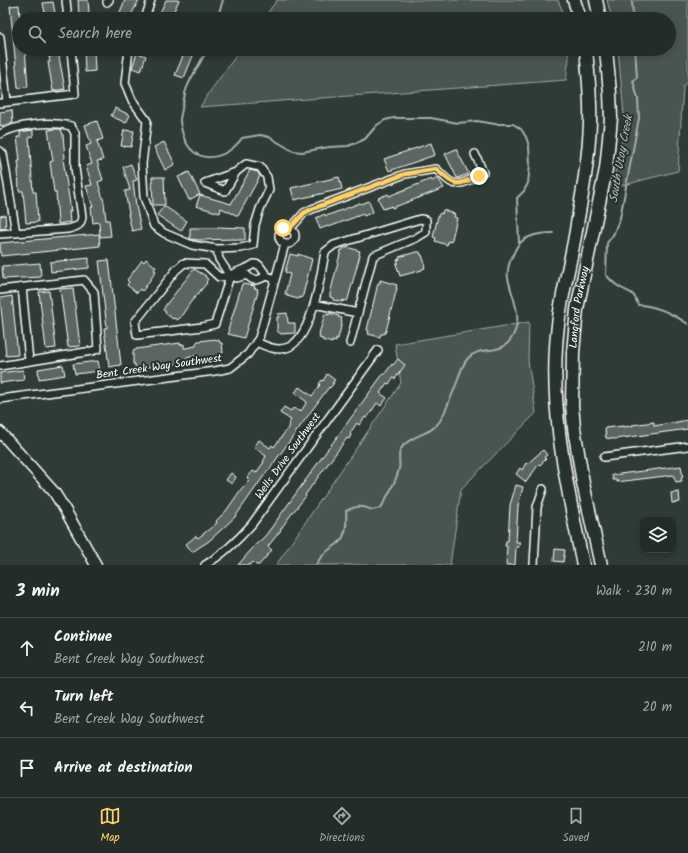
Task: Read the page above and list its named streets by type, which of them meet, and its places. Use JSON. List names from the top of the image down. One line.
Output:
{"streets":{"highway":["Langford Parkway"],"street":["Bent Creek Way Southwest","Wells Drive Southwest"]},"water":["South Utoy Creek"],"page":{"search":"Search here","heading":["3 min","Walk · 230 m"],"list":[["Continue","Bent Creek Way Southwest","210 m"],["Turn left","Bent Creek Way Southwest","20 m"],"Arrive at destination"],"nav":["Map","Directions","Saved"]}}
